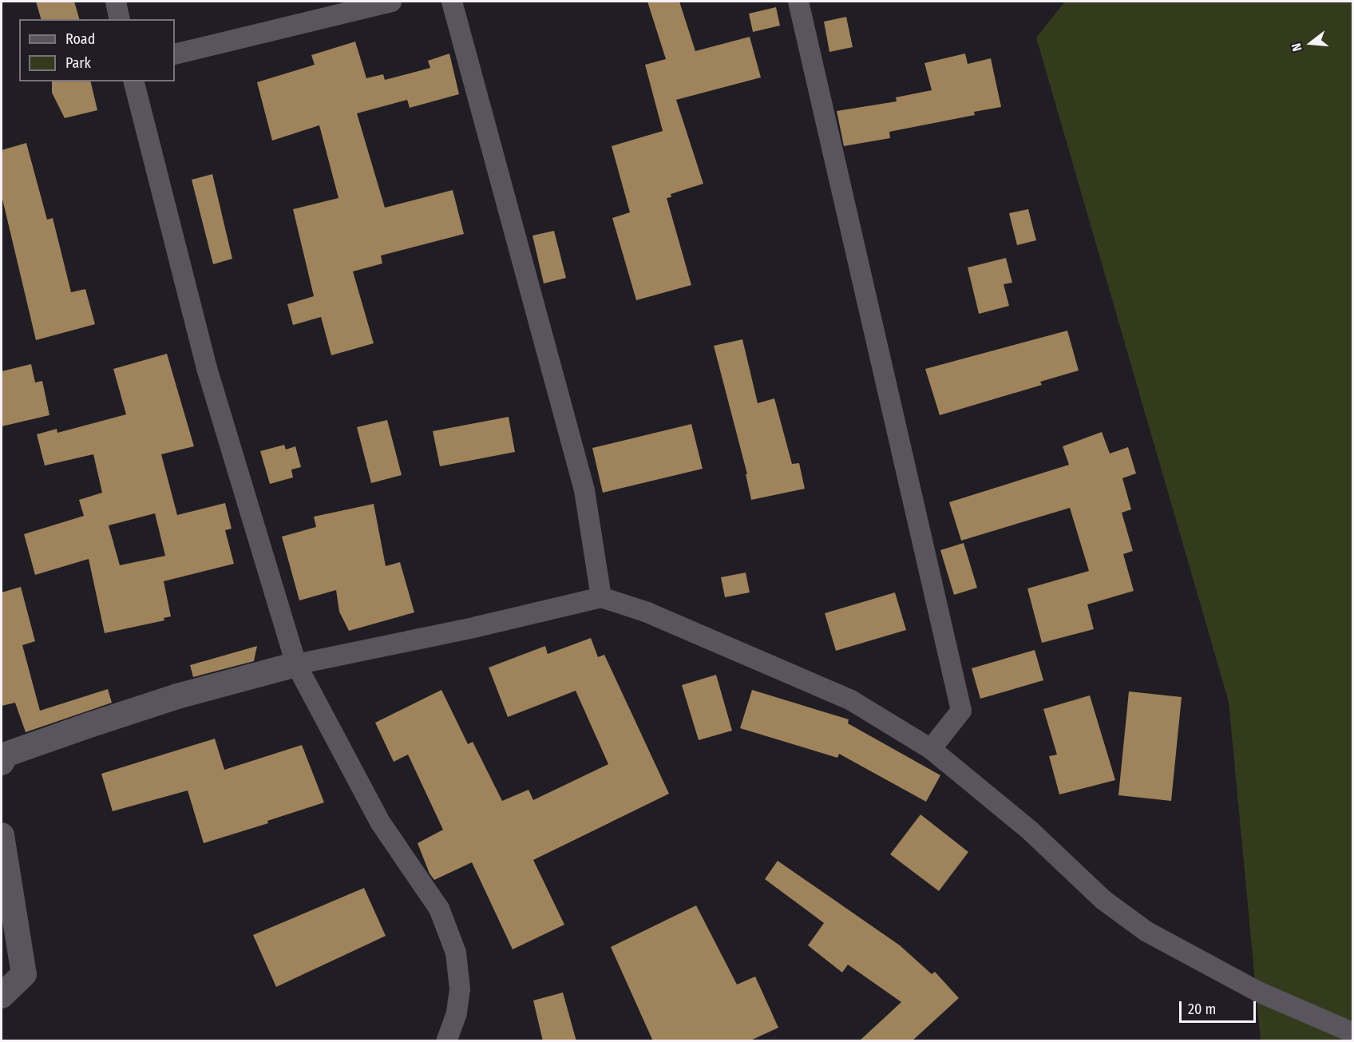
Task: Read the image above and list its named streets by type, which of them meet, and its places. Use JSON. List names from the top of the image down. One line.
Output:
{"legend":["Road","Park"],"scale_bar":"20 m","north":"left"}
